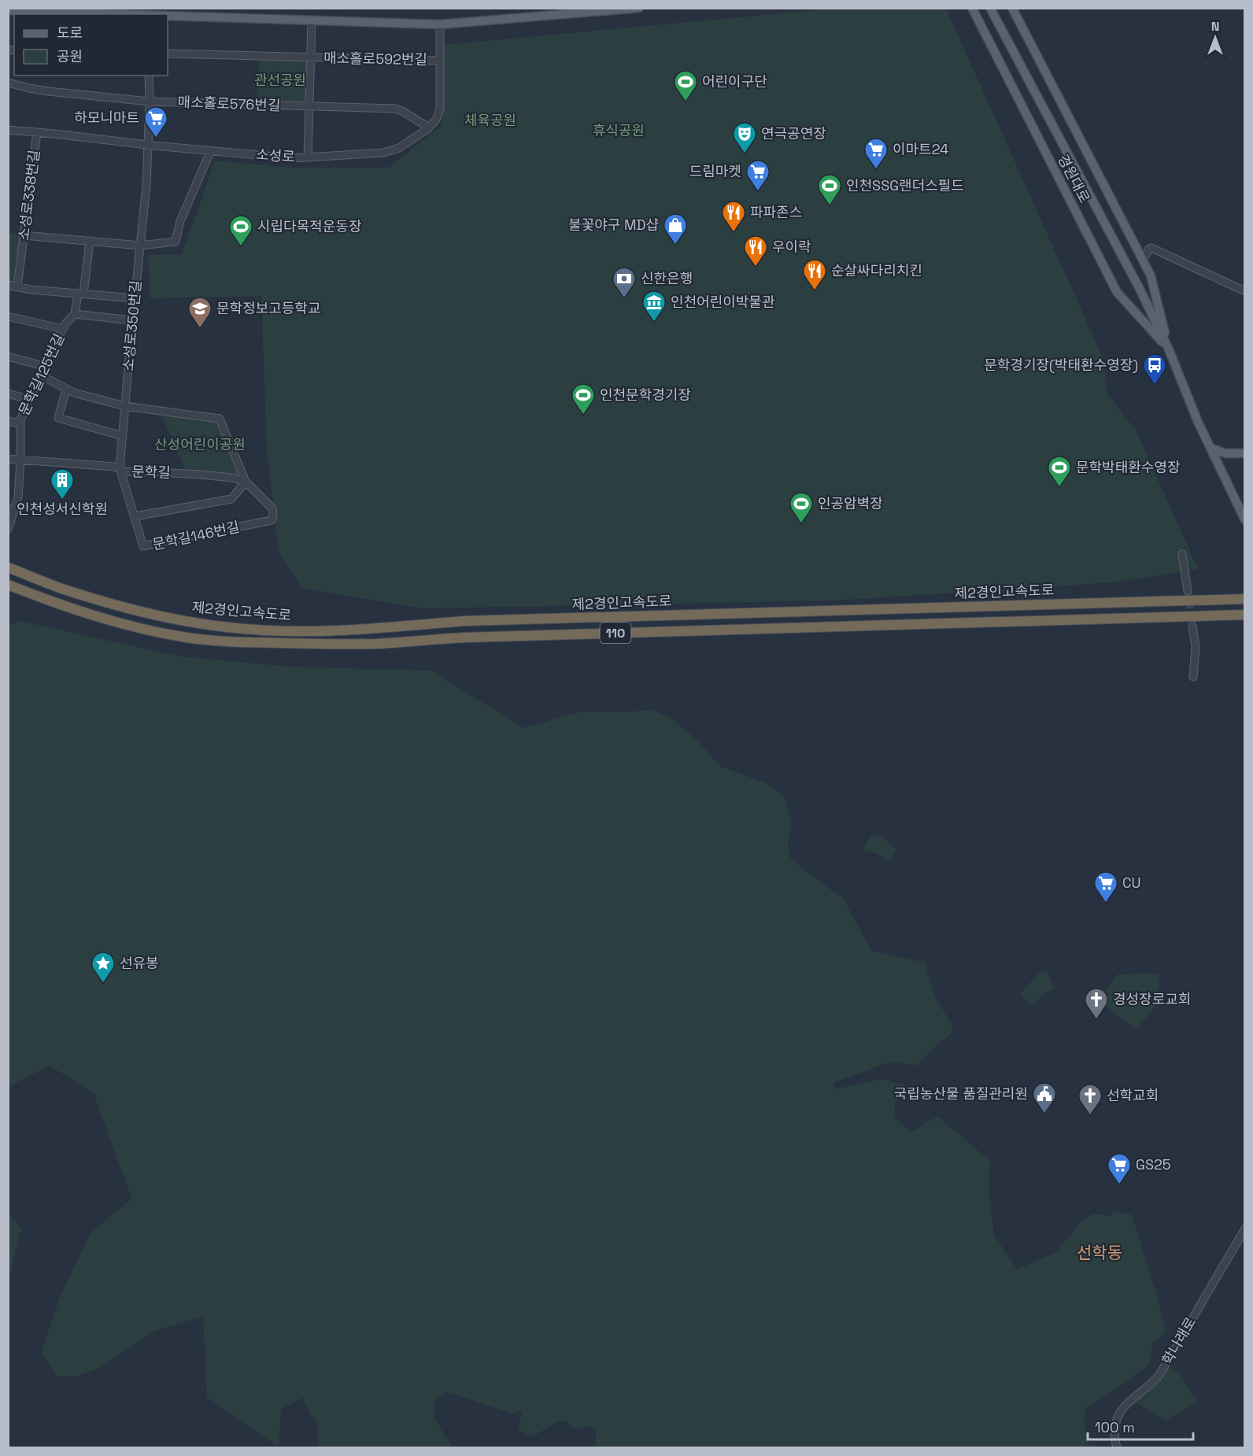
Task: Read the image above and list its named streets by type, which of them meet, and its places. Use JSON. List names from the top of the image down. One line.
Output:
{"streets":{"highway":["제2경인고속도로","110"],"main road":["경원대로"],"street":["매소홀로592번길","매소홀로576번길","소성로","소성로338번길","소성로350번길","문학길125번길","문학길","문학길146번길","학나래로"]},"crossings":[["매소홀로592번길","매소홀로576번길"],["매소홀로592번길","소성로"],["소성로","소성로338번길"],["소성로","소성로350번길"],["소성로350번길","문학길"],["소성로350번길","문학길146번길"],["문학길125번길","문학길"],["문학길","문학길146번길"]],"districts":["선학동"],"parks":["관선공원","체육공원","휴식공원","산성어린이공원"],"places":{"sports":["어린이구단","인천SSG랜더스필드","시립다목적운동장","인천문학경기장","문학박태환수영장","인공암벽장"],"supermarket":["하모니마트","이마트24","드림마켓","CU","GS25"],"theatre":["연극공연장"],"restaurant":["파파존스","우이락","순살싸다리치킨"],"shop":["불꽃야구 MD샵"],"bank":["신한은행"],"museum":["인천어린이박물관"],"school or university":["문학정보고등학교"],"bus stop":["문학경기장(박태환수영장)"],"building":["인천성서신학원"],"place":["선유봉"],"church":["경성장로교회","선학교회"],"public building":["국립농산물 품질관리원"]},"legend":["도로","공원"],"scale_bar":"100 m","north":"top"}
